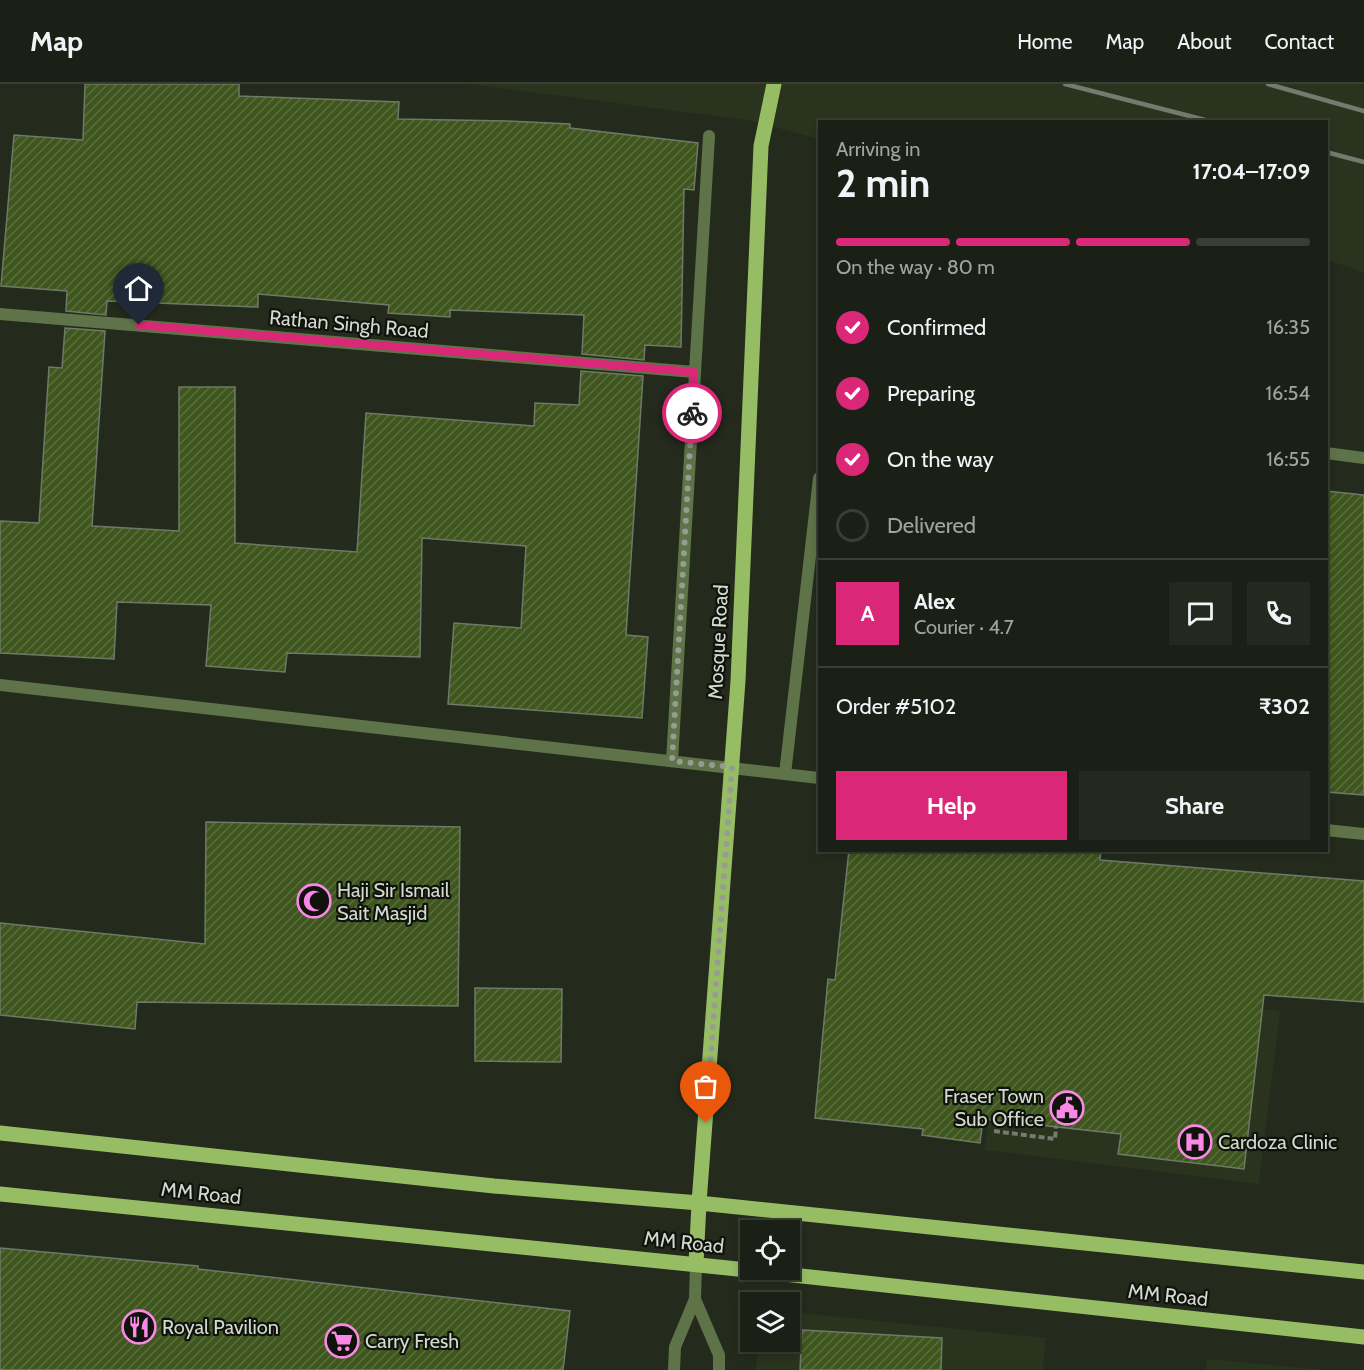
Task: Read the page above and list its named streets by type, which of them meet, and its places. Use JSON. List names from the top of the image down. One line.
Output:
{"streets":{"main road":["Mosque Road","MM Road"],"street":["Rathan Singh Road"]},"crossings":[["Mosque Road","MM Road"]],"places":{"mosque":["Haji Sir Ismail Sait Masjid"],"public building":["Fraser Town Sub Office"],"hospital":["Cardoza Clinic"],"restaurant":["Royal Pavilion"],"supermarket":["Carry Fresh"]},"page":{"header":"Map","nav":["Home","Map","About","Contact"],"heading":["2 min","Arriving in","17:04–17:09"],"panel":["Alex","Courier · 4.7","Order #5102","₹302"],"bar":"On the way · 80 m","list":[["Confirmed","16:35"],["Preparing","16:54"],["On the way","16:55"],"Delivered"],"round":"A","buttons":["Help","Share"]}}
